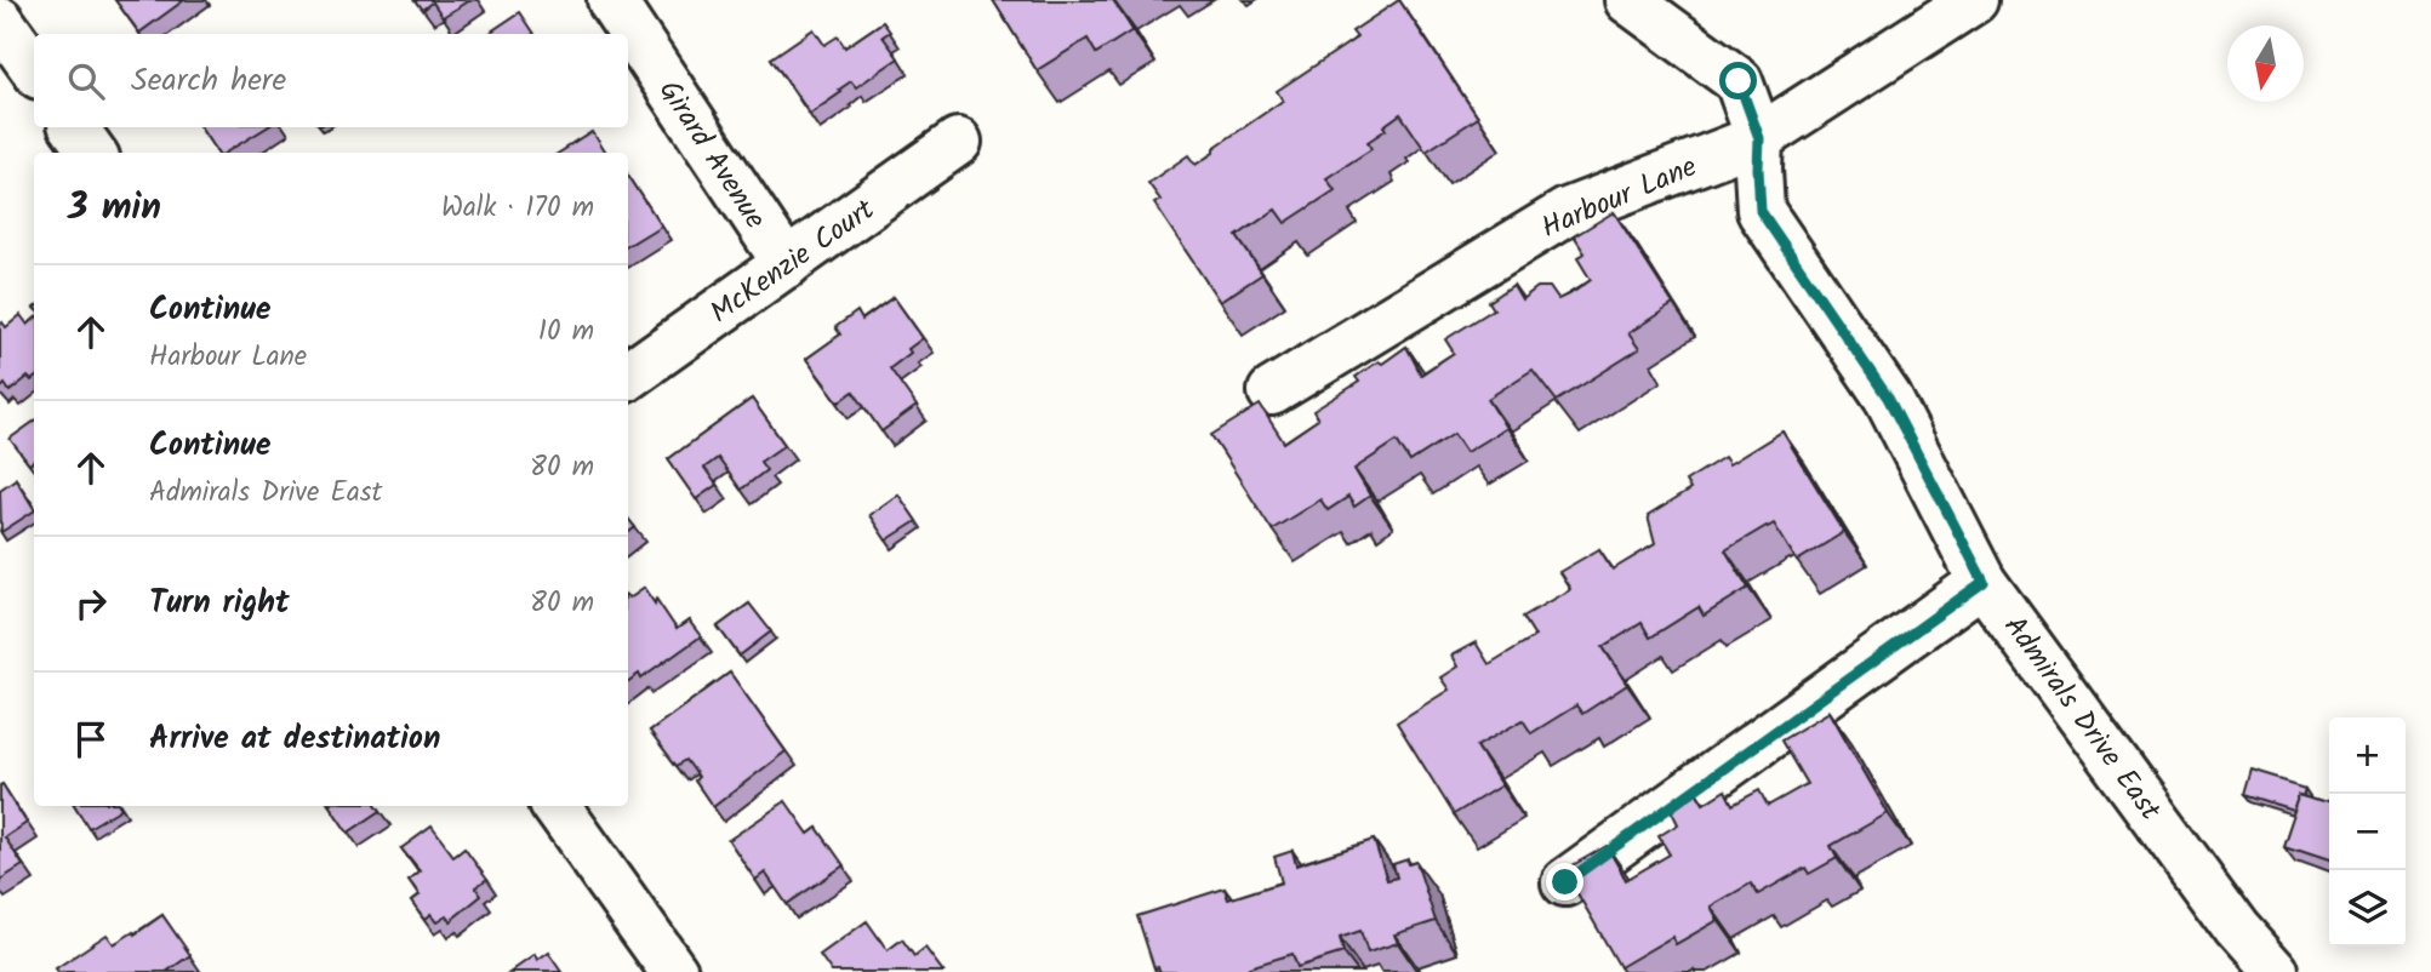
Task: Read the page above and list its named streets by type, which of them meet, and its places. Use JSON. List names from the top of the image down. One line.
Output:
{"streets":{"street":["Girard Avenue","Harbour Lane","McKenzie Court","Admirals Drive East"]},"crossings":[["Girard Avenue","McKenzie Court"],["Harbour Lane","Admirals Drive East"]],"north":"bottom","page":{"search":"Search here","heading":["3 min","Walk · 170 m"],"list":[["Continue","Harbour Lane","10 m"],["Continue","Admirals Drive East","80 m"],["Turn right","80 m"],"Arrive at destination"],"map_buttons":["+","−"]}}
